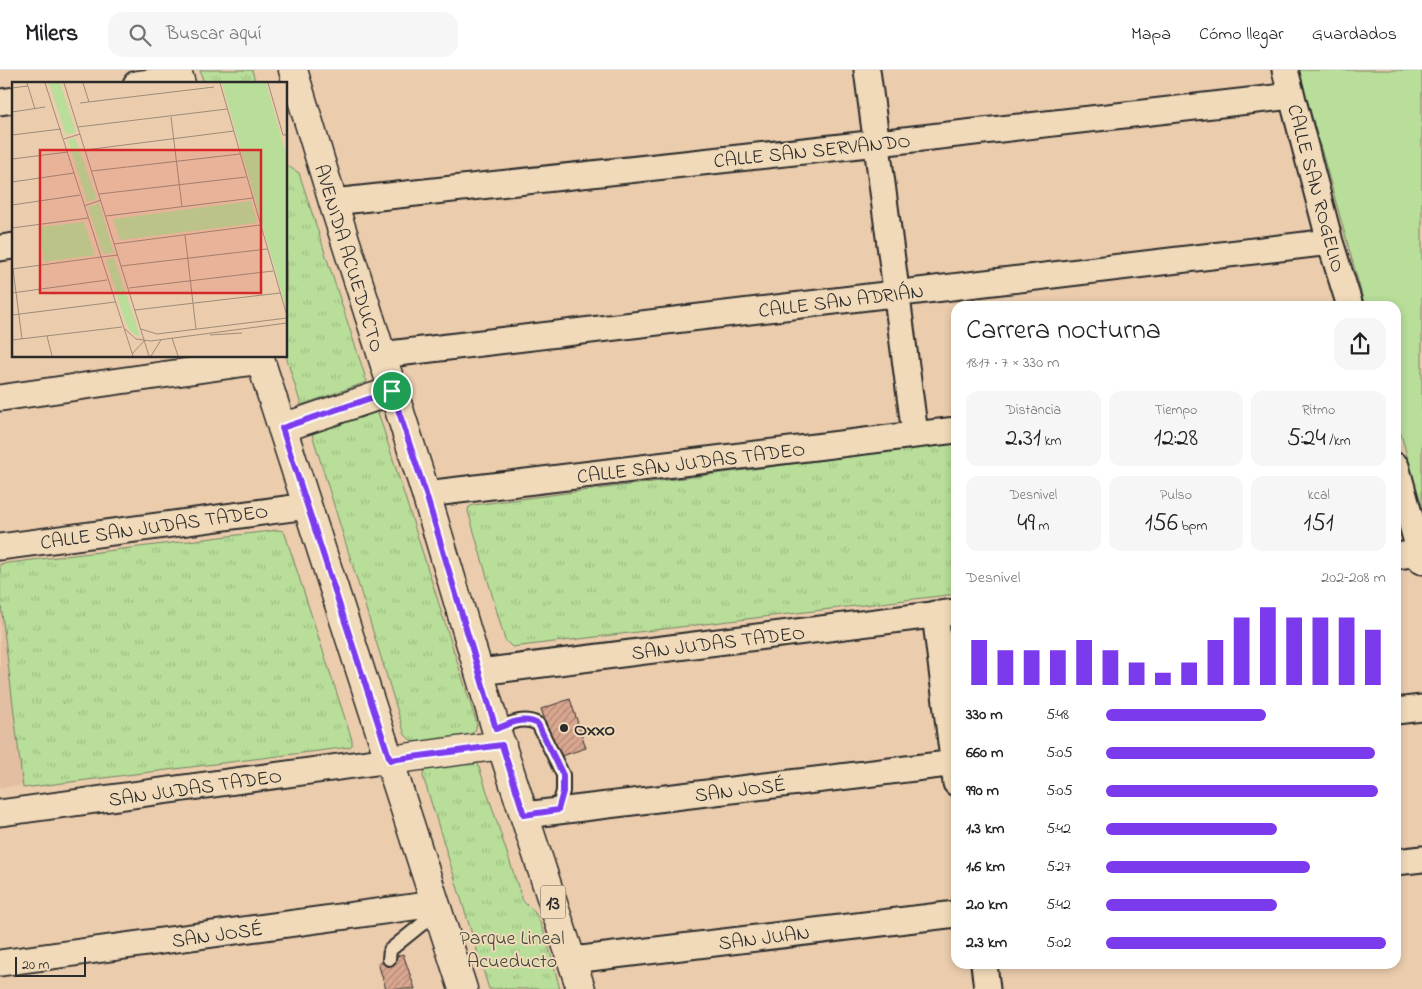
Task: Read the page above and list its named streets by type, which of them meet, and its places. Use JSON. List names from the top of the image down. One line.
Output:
{"streets":{"main road":["AVENIDA ACUEDUCTO","13"],"street":["CALLE SAN SERVANDO","CALLE SAN ROGELIO","CALLE SAN ADRIÁN","CALLE SAN JUDAS TADEO","SAN JUDAS TADEO","SAN JOSÉ","SAN JUAN"]},"crossings":[["CALLE SAN SERVANDO","CALLE SAN ROGELIO"],["CALLE SAN SERVANDO","AVENIDA ACUEDUCTO"],["CALLE SAN ROGELIO","CALLE SAN ADRIÁN"],["AVENIDA ACUEDUCTO","CALLE SAN ADRIÁN"],["AVENIDA ACUEDUCTO","CALLE SAN JUDAS TADEO"],["AVENIDA ACUEDUCTO","SAN JUDAS TADEO"],["AVENIDA ACUEDUCTO","SAN JOSÉ"],["AVENIDA ACUEDUCTO","SAN JUAN"]],"parks":["Parque Lineal Acueducto"],"places":["Oxxo"],"scale_bar":"20 m","page":{"header":"Milers","search":"Buscar aquí","nav":["Mapa","Cómo llegar","Guardados"],"heading":["Carrera nocturna","18:17 · 7 × 330 m"],"stats":[["Distancia","2.31 km"],["Tiempo","12:28"],["Ritmo","5:24 /km"],["Desnivel","49 m"],["Pulso","156 bpm"],["kcal","151"]],"chart":["Desnivel","202–208 m"],"list":[{"name":"330 m","note":"5:48"},{"name":"660 m","note":"5:05"},{"name":"990 m","note":"5:05"},{"name":"1.3 km","note":"5:42"},{"name":"1.6 km","note":"5:27"},{"name":"2.0 km","note":"5:42"},{"name":"2.3 km","note":"5:02"}],"scale":"20 m"}}
